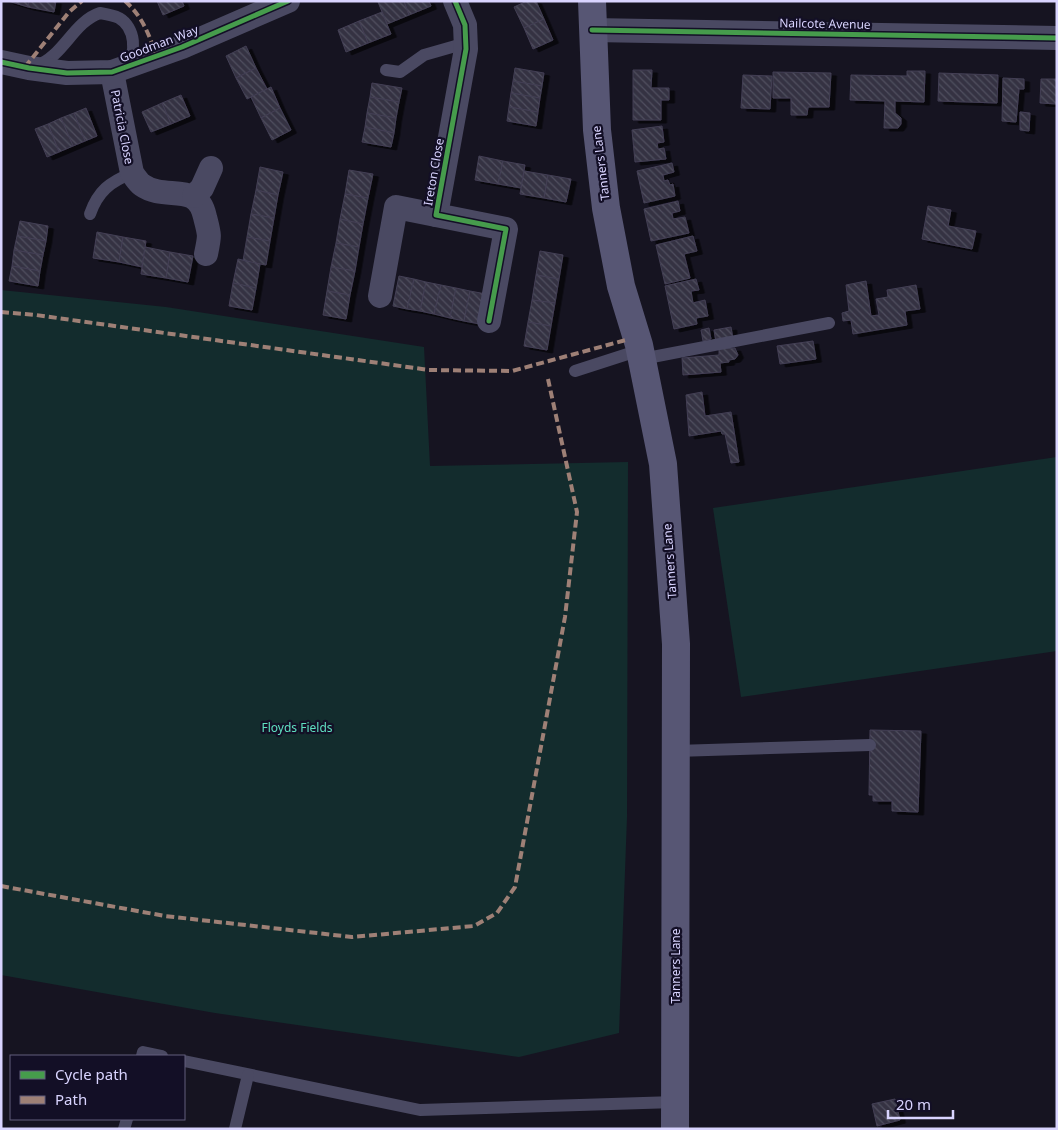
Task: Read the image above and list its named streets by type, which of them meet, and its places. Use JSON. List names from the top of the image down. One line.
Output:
{"streets":{"main road":["Tanners Lane"],"street":["Nailcote Avenue","Goodman Way","Patricia Close","Ireton Close"]},"crossings":[["Nailcote Avenue","Tanners Lane"],["Goodman Way","Patricia Close"]],"parks":["Floyds Fields"],"legend":["Cycle path","Path"],"scale_bar":"20 m"}
